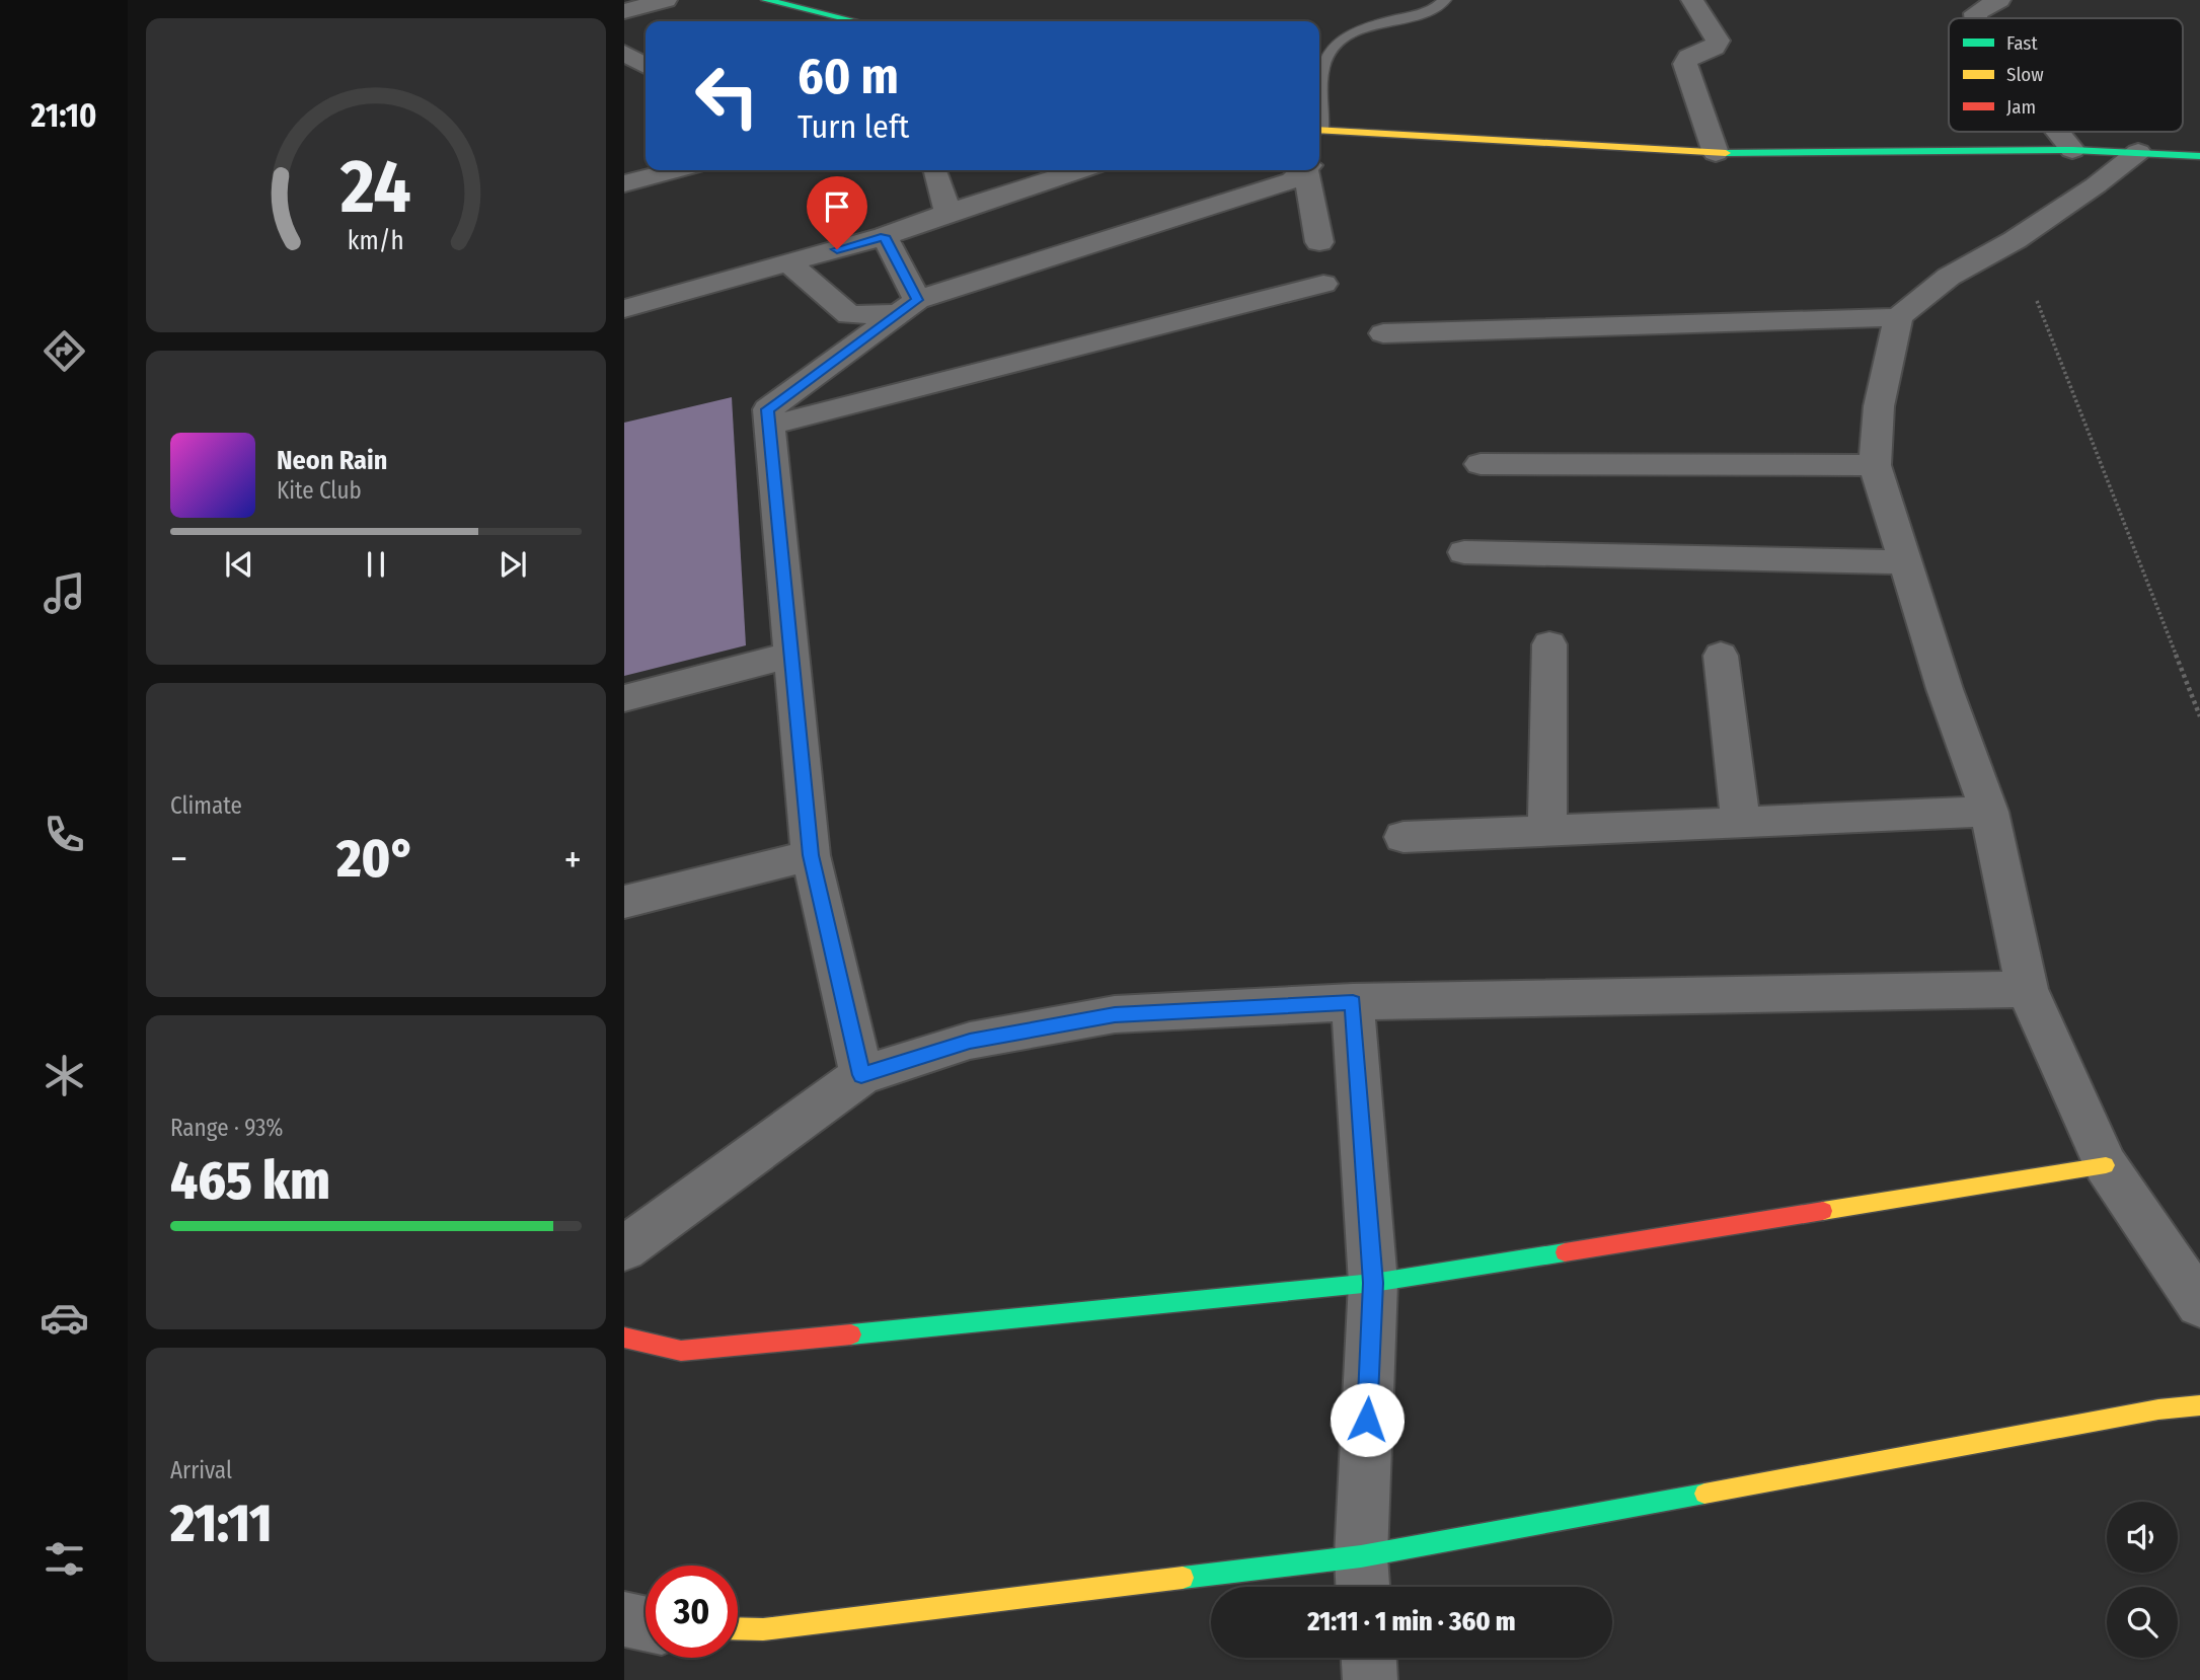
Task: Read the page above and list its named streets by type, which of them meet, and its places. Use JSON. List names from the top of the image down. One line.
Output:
{"legend":["Fast","Slow","Jam"],"page":{"tabs":"21:10","turn":["60 m","Turn left"],"song":["Neon Rain","Kite Club"],"tile":["Climate",["Range · 93%","465 km"],["Arrival","21:11"]],"heat":["−","20°","+"],"limit":"30","trip":"21:11 · 1 min · 360 m","gauge":["24","km/h"]}}
